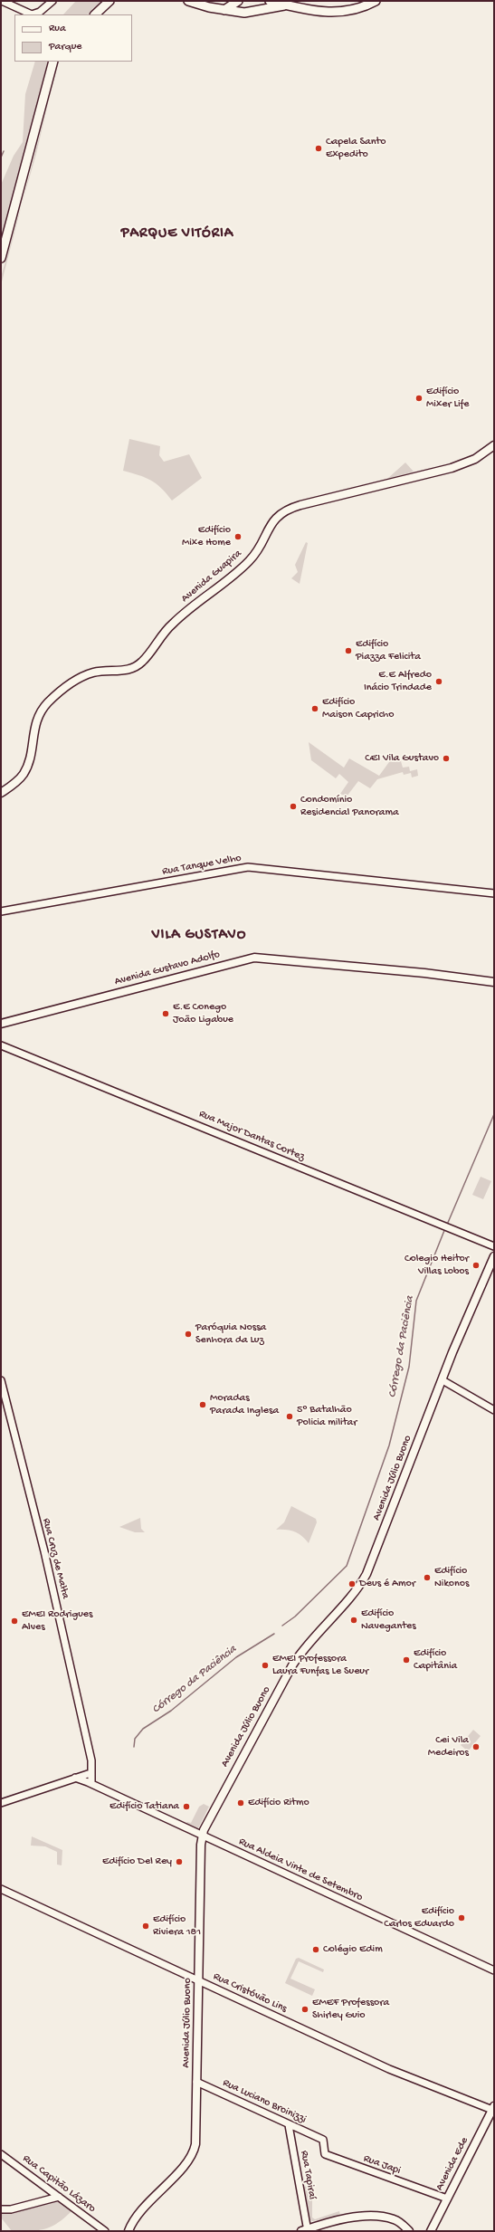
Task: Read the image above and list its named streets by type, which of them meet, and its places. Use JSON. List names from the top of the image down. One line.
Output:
{"streets":{"main road":["Avenida Guapira","Avenida Gustavo Adolfo","Avenida Júlio Buono","Avenida Ede"],"street":["Rua Tanque Velho","Rua Major Dantas Cortez","Rua Cruz de Malta","Rua Aldeia Vinte de Setembro","Rua Cristóvão Lins","Rua Luciano Broinizzi","Rua Japi","Rua Tapiraí","Rua Capitão Lázaro"]},"crossings":[["Avenida Júlio Buono","Rua Aldeia Vinte de Setembro"],["Avenida Júlio Buono","Rua Cristóvão Lins"],["Avenida Júlio Buono","Rua Luciano Broinizzi"],["Rua Cruz de Malta","Rua Aldeia Vinte de Setembro"],["Rua Cristóvão Lins","Avenida Ede"],["Rua Luciano Broinizzi","Rua Japi"],["Rua Luciano Broinizzi","Rua Tapiraí"],["Avenida Ede","Rua Japi"]],"districts":["PARQUE VITÓRIA","VILA GUSTAVO"],"water":["Córrego da Paciência"],"places":["Capela Santo Expedito","Edifício Mixer Life","Edifício Mixe Home","Edifício Piazza Felicita","E.E Alfredo Inácio Trindade","Edifício Maison Capricho","CEI Vila Gustavo","Condomínio Residencial Panorama","E.E Conego João Ligabue","Colegio Heitor Villas Lobos","Paróquia Nossa Senhora da Luz","Moradas Parada Inglesa","5º Batalhão Policia militar","Edifício Nikonos","Deus é Amor","Edifício Navegantes","EMEI Rodrigues Alves","Edifício Capitânia","EMEI Professora Laura Funfas Le Sueur","Cei Vila Medeiros","Edifício Ritmo","Edifício Tatiana","Edifício Del Rey","Edifício Carlos Eduardo","Edifício Riviera 181","Colégio Edim","EMEF Professora Shirley Guio"],"legend":["Rua","Parque"]}
